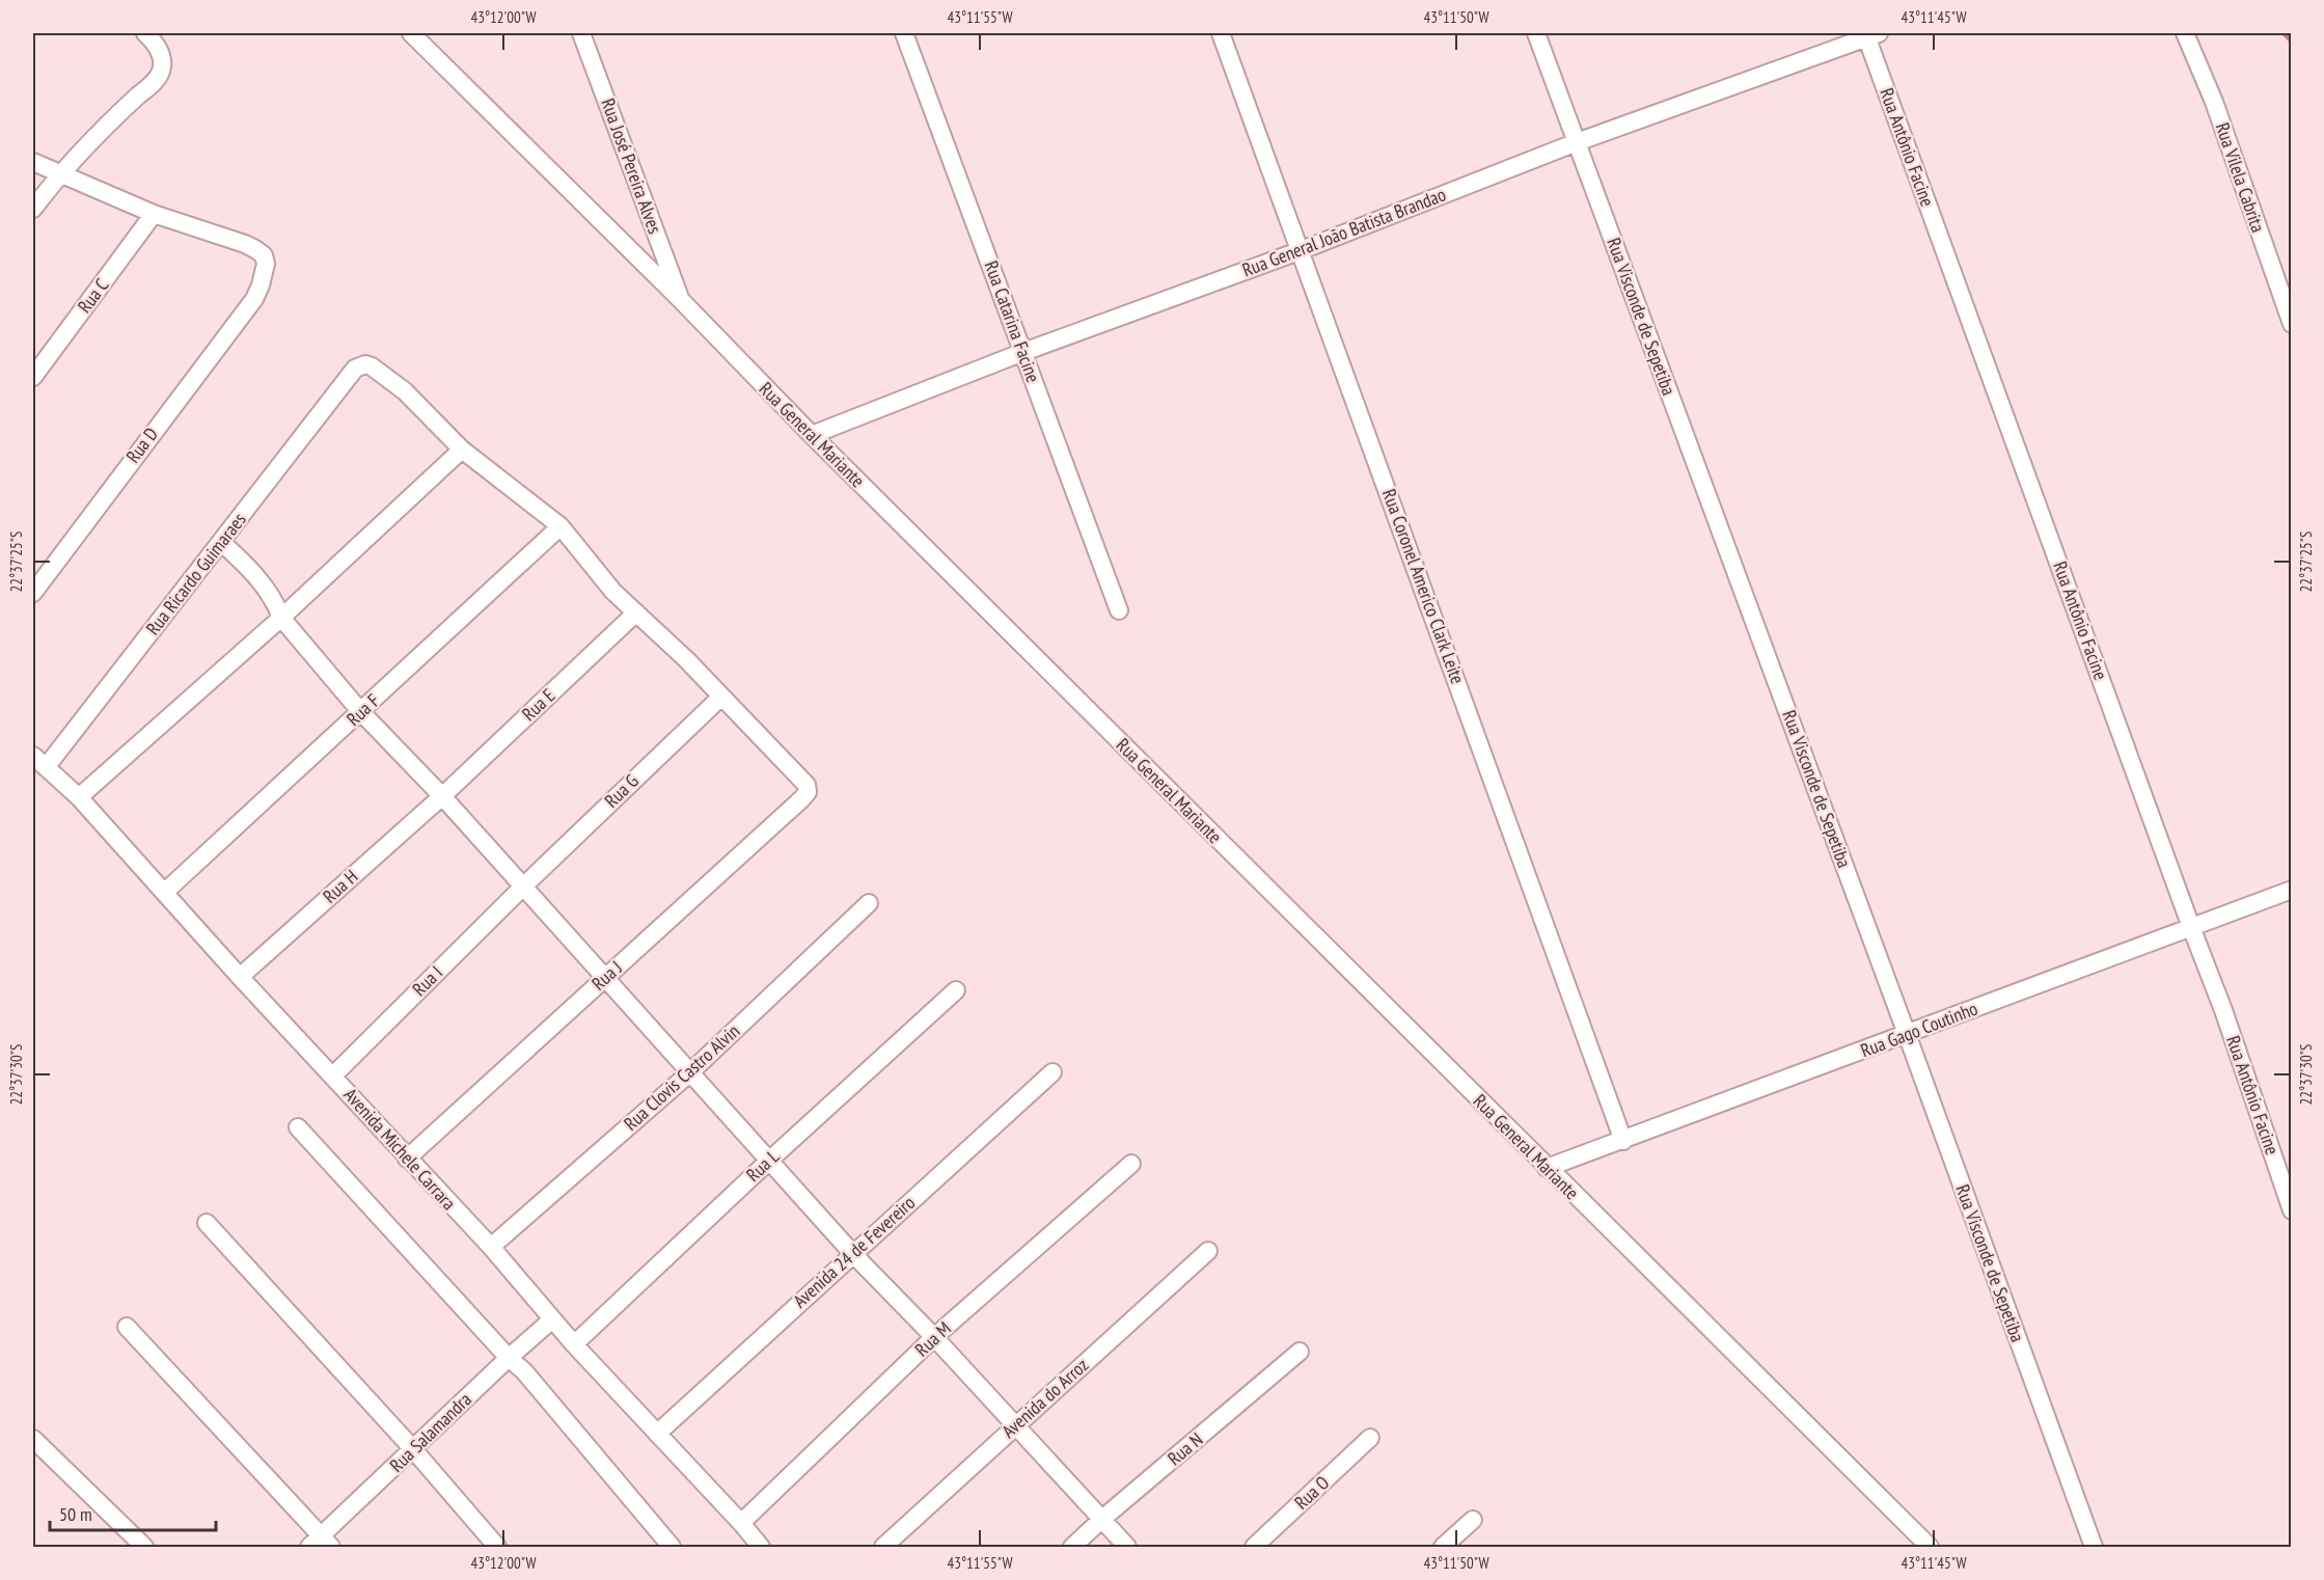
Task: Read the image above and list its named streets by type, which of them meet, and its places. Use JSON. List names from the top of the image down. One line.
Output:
{"streets":{"street":["Rua Antônio Facine","Rua José Pereira Alves","Rua Vilela Cabrita","Rua General João Batista Brandao","Rua C","Rua Visconde de Sepetiba","Rua Catarina Facine","Rua General Mariante","Rua D","Rua Ricardo Guimaraes","Rua Coronel Americo Clark Leite","Rua E","Rua F","Rua G","Rua H","Rua J","Rua I","Rua Gago Coutinho","Rua Clovis Castro Alvin","Avenida Michele Carrara","Rua L","Avenida 24 de Fevereiro","Rua M","Avenida do Arroz","Rua Salamandra","Rua N","Rua O"]},"crossings":[["Rua Antônio Facine","Rua General João Batista Brandao"],["Rua Antônio Facine","Rua Gago Coutinho"],["Rua José Pereira Alves","Rua General Mariante"],["Rua General João Batista Brandao","Rua Visconde de Sepetiba"],["Rua General João Batista Brandao","Rua Catarina Facine"],["Rua General João Batista Brandao","Rua General Mariante"],["Rua General João Batista Brandao","Rua Coronel Americo Clark Leite"],["Rua C","Rua D"],["Rua Visconde de Sepetiba","Rua Gago Coutinho"],["Rua General Mariante","Rua Gago Coutinho"],["Rua Ricardo Guimaraes","Avenida Michele Carrara"],["Rua Coronel Americo Clark Leite","Rua Gago Coutinho"],["Rua E","Rua H"],["Rua F","Avenida Michele Carrara"],["Rua G","Rua J"],["Rua G","Rua I"],["Rua H","Avenida Michele Carrara"],["Rua J","Avenida Michele Carrara"],["Rua I","Avenida Michele Carrara"],["Rua Clovis Castro Alvin","Avenida Michele Carrara"],["Avenida Michele Carrara","Rua L"],["Avenida Michele Carrara","Avenida 24 de Fevereiro"],["Avenida Michele Carrara","Rua M"],["Avenida Michele Carrara","Rua Salamandra"]],"scale_bar":"50 m","coordinates":["43°12'00\"W","43°11'55\"W","43°11'50\"W","43°11'45\"W","22°37'25\"S","22°37'30\"S"]}
